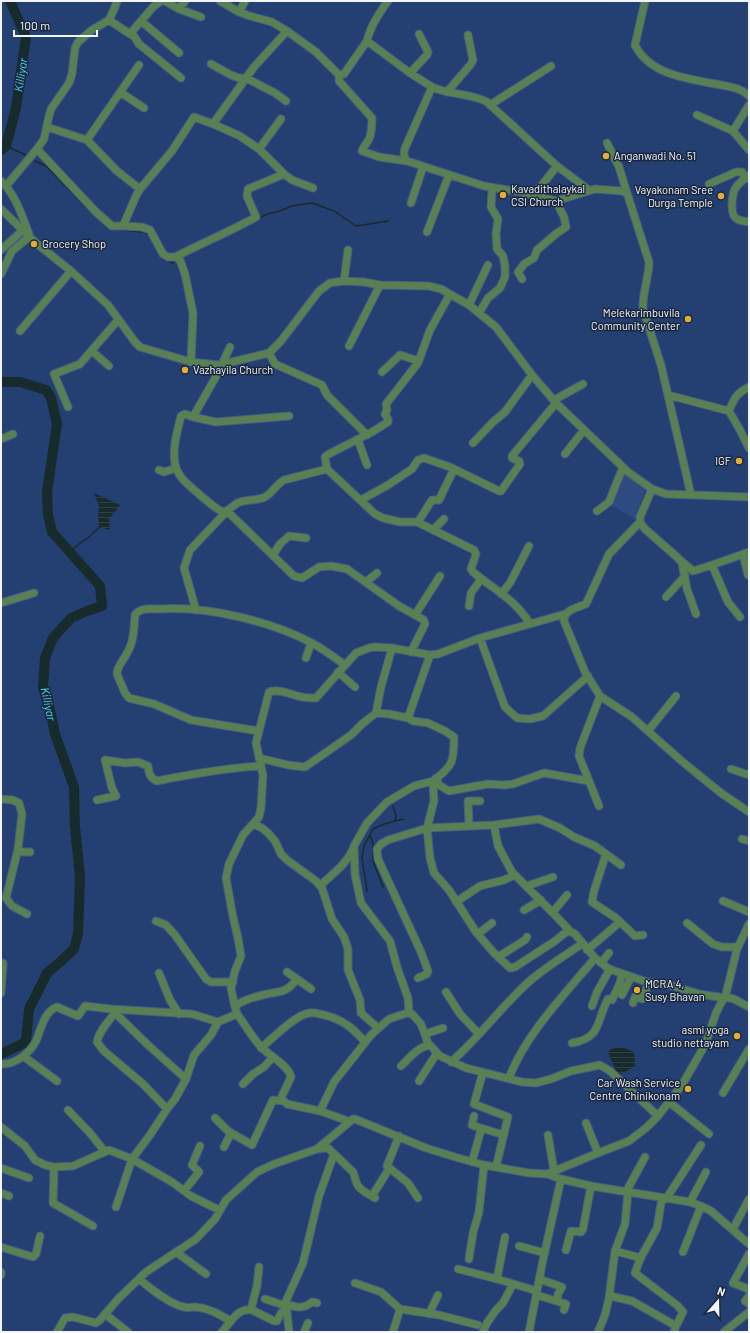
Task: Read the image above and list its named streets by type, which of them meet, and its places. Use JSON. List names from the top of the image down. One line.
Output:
{"water":["Killiyar"],"places":["Anganwadi No. 51","Kavadithalaykal CSI Church","Vayakonam Sree Durga Temple","Grocery Shop","Melekarimbuvila Community Center","Vazhayila Church","IGF","MCRA 4, Susy Bhavan","asmi yoga studio nettayam","Car Wash Service Centre Chinikonam"],"scale_bar":"100 m","north":"top"}
